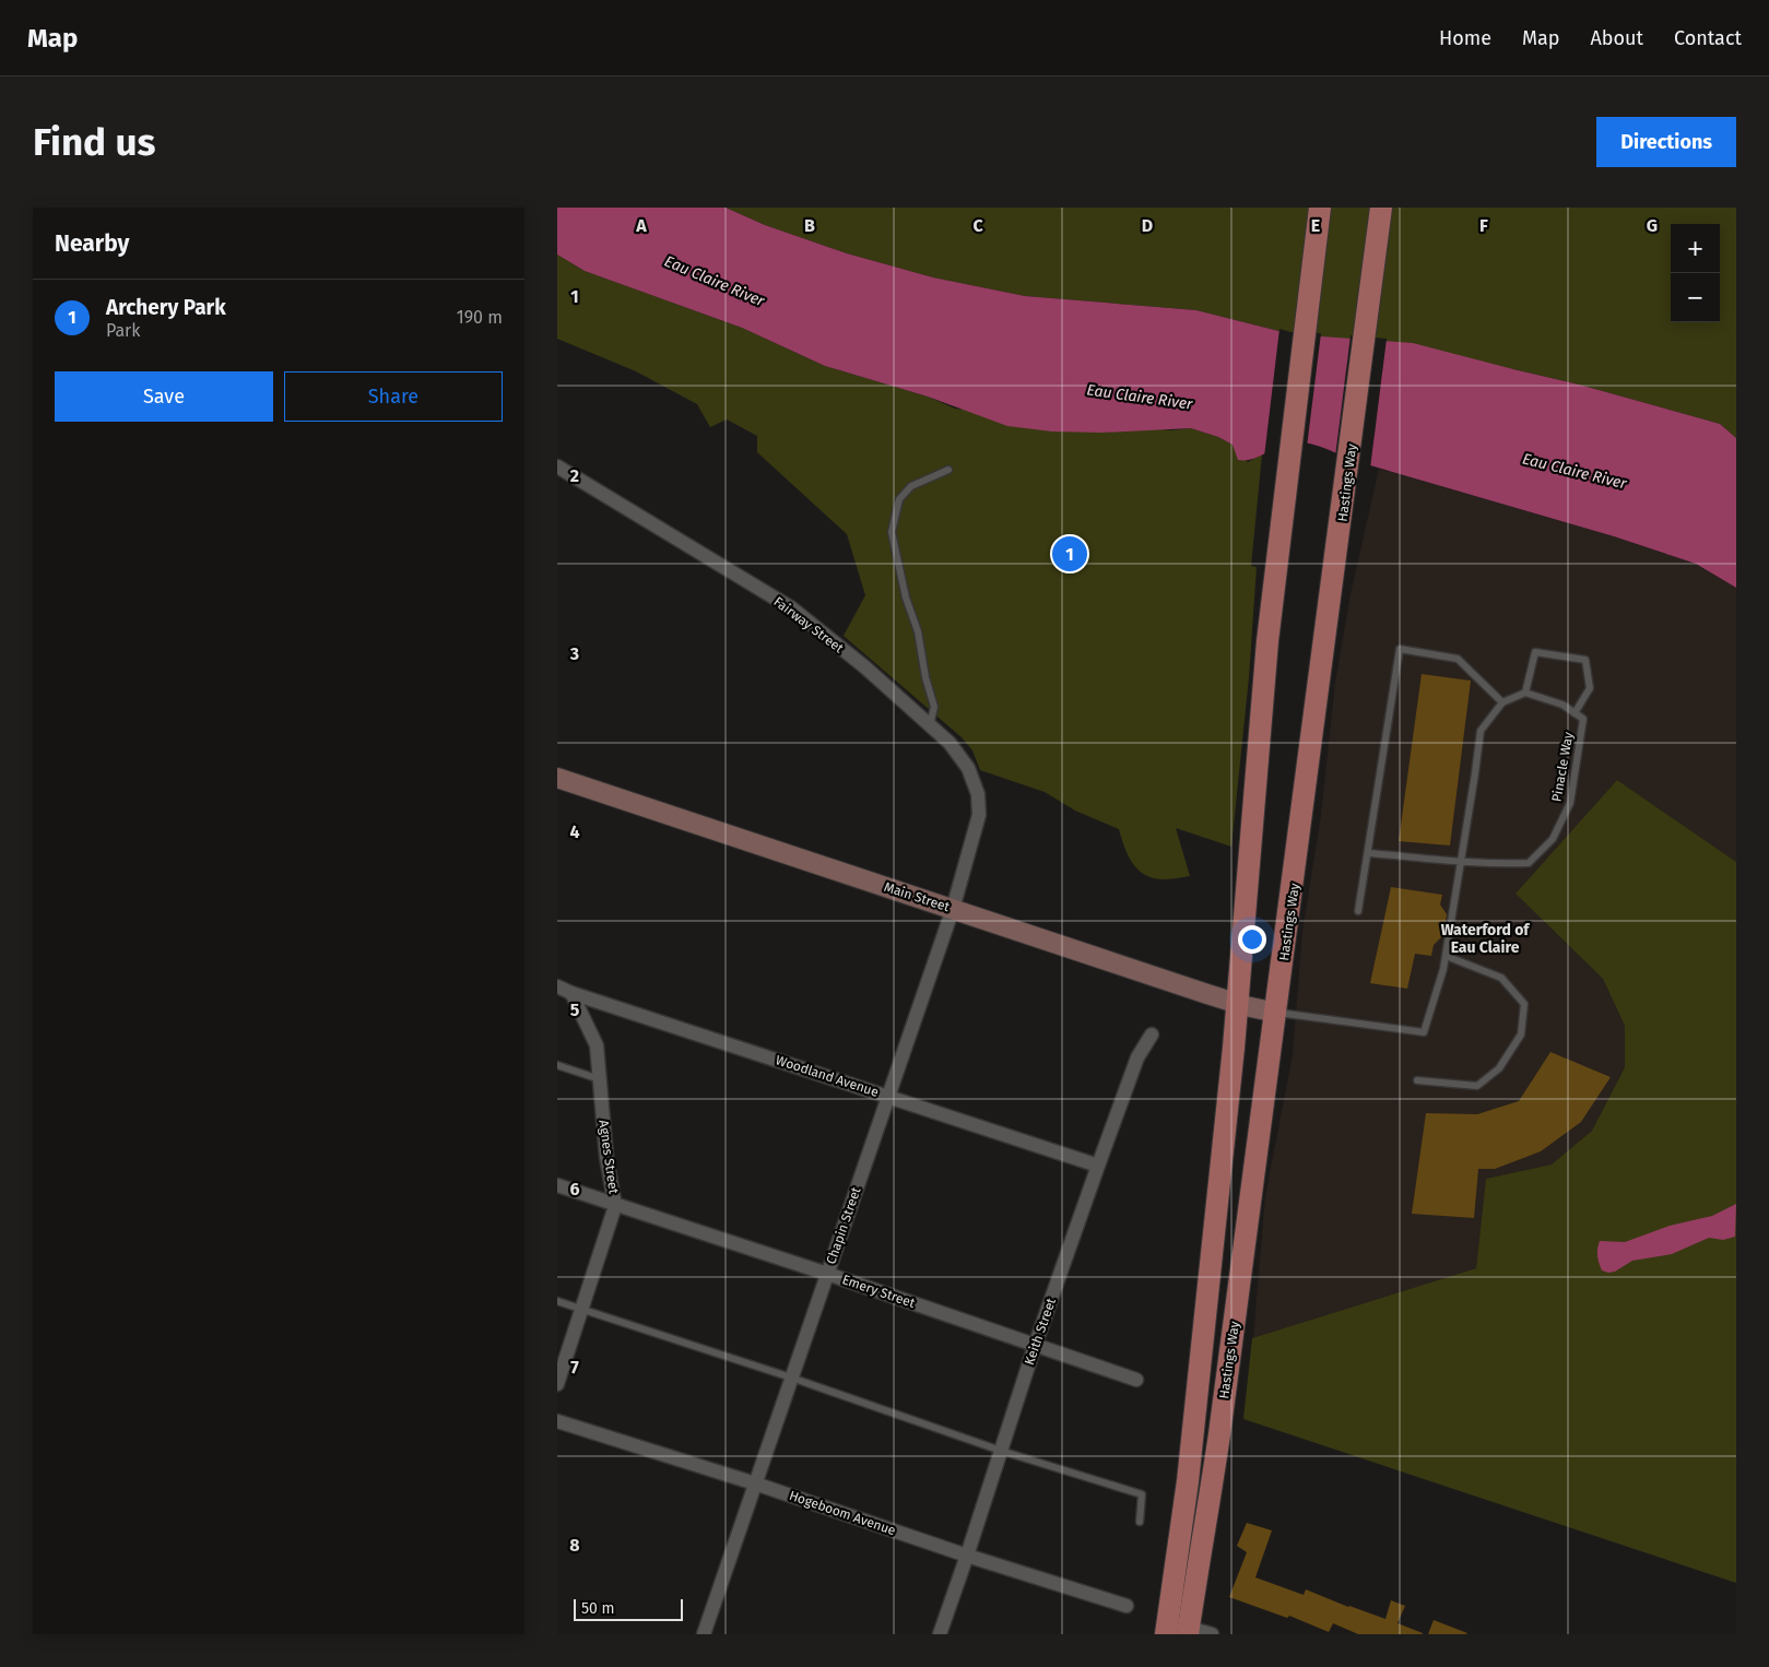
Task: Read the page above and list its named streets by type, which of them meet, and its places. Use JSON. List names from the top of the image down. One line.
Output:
{"streets":{"main road":["Hastings Way"],"street":["Fairway Street","Main Street","Woodland Avenue","Agnes Street","Chapin Street","Emery Street","Keith Street","Hogeboom Avenue"],"lane":["Pinacle Way"]},"crossings":[["Hastings Way","Main Street"],["Fairway Street","Chapin Street"],["Main Street","Chapin Street"],["Woodland Avenue","Agnes Street"],["Woodland Avenue","Chapin Street"],["Woodland Avenue","Keith Street"],["Agnes Street","Emery Street"],["Chapin Street","Emery Street"],["Chapin Street","Hogeboom Avenue"],["Emery Street","Keith Street"],["Keith Street","Hogeboom Avenue"]],"districts":["Waterford of Eau Claire"],"water":["Eau Claire River"],"scale_bar":"50 m","page":{"header":"Map","nav":["Home","Map","About","Contact"],"buttons":["Directions",["Save","Share"]],"title":"Find us","heading":"Nearby","map_buttons":["+","−"],"list":[{"mark":"1","name":"Archery Park","note":"Park","value":"190 m"}],"pins":"1","scale":"50 m"},"grid":{"columns":["A","B","C","D","E","F","G"],"rows":["1","2","3","4","5","6","7","8"]}}
